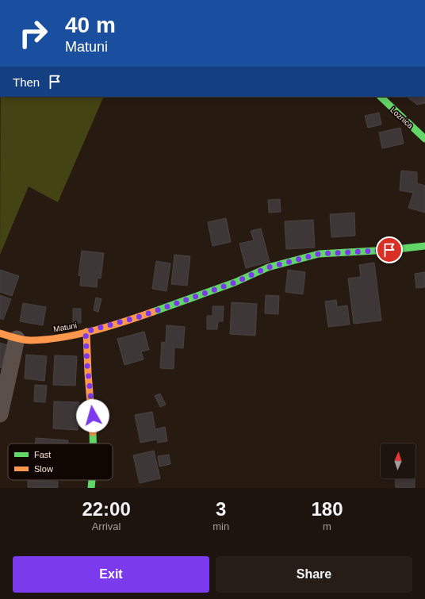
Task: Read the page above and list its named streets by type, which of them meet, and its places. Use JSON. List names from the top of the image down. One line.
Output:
{"streets":{"street":["Loznica","Matuni"]},"legend":["Fast","Slow"],"north":"top","page":{"turn":["40 m","Matuni"],"then":"Then","eta":["22:00","Arrival","3","min","180","m"],"buttons":["Exit","Share"]}}
